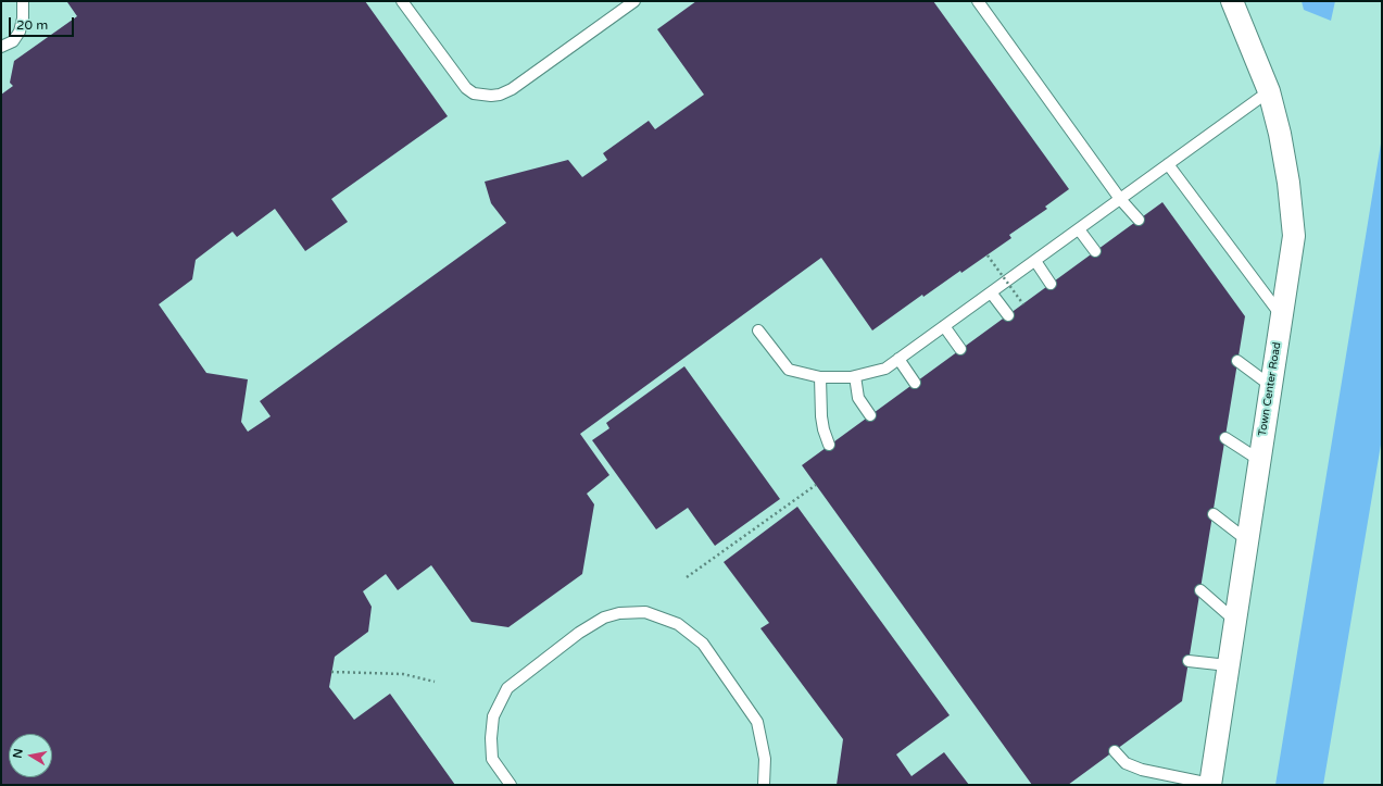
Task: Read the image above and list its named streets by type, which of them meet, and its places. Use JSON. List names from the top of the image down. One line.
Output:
{"streets":{"street":["Town Center Road"]},"scale_bar":"20 m","north":"left"}
